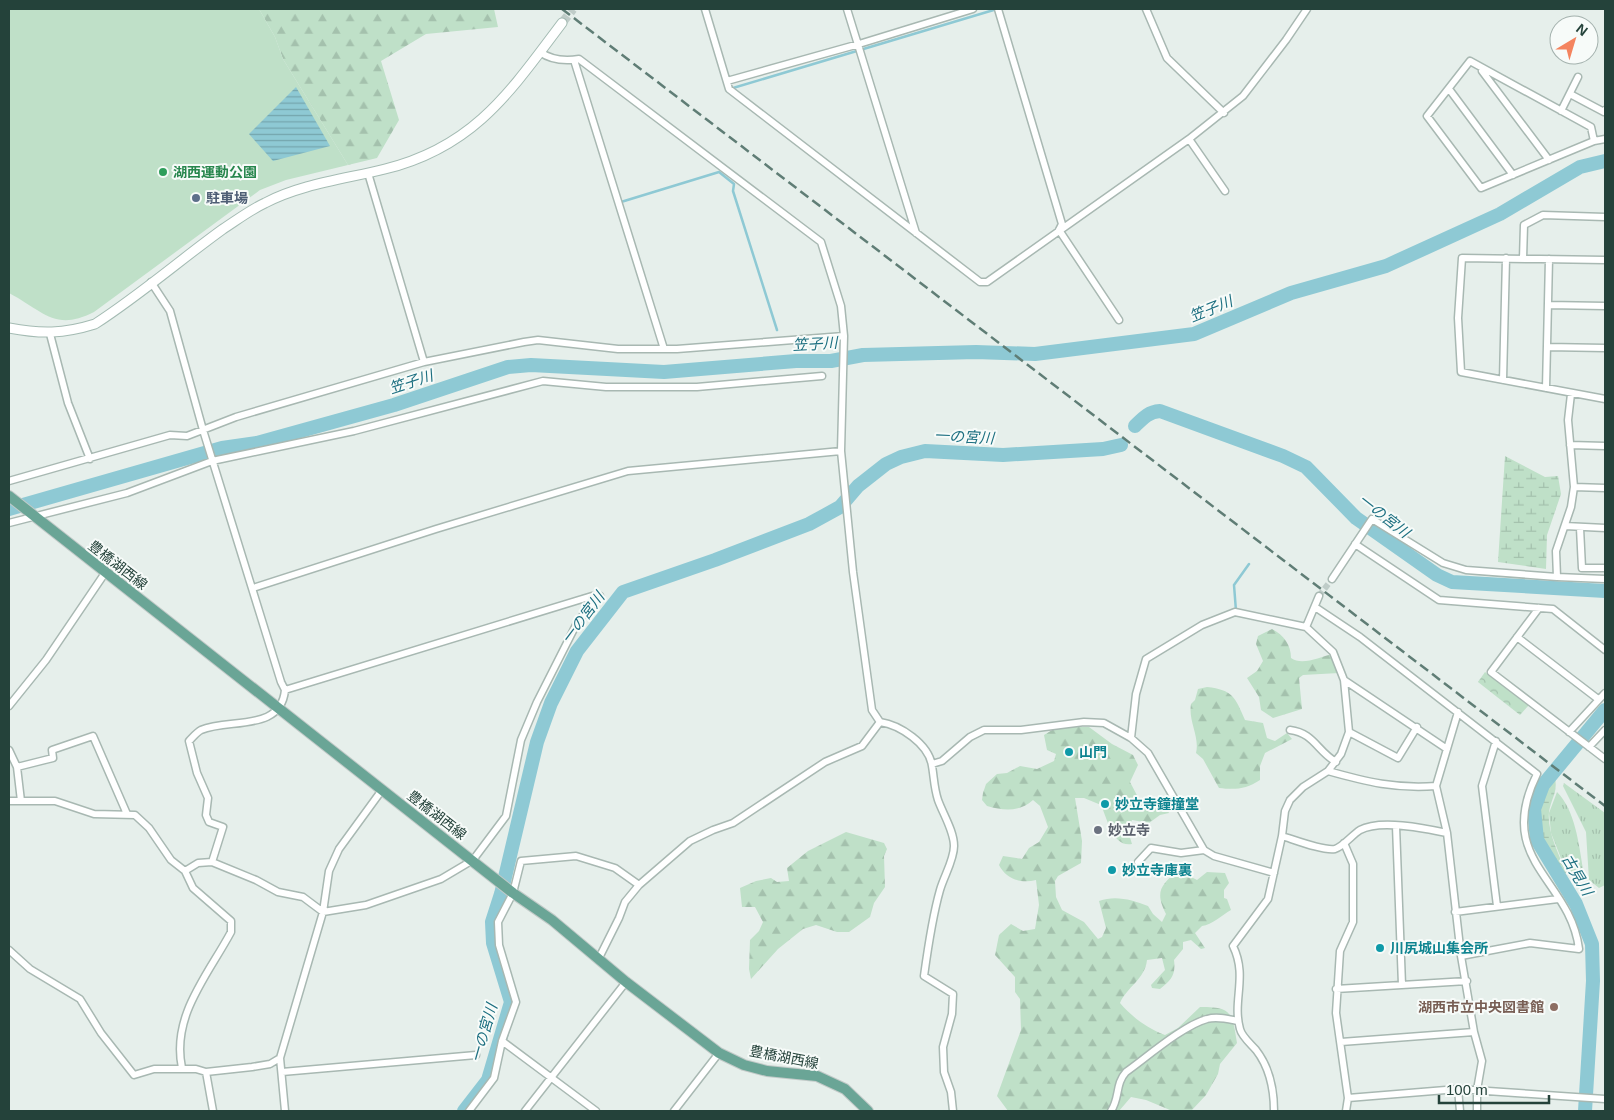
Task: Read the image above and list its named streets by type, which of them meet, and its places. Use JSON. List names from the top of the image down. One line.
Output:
{"streets":{"main road":["豊橋湖西線"]},"water":["笠子川","一の宮川","古見川"],"places":["湖西運動公園","駐車場","山門","妙立寺鐘撞堂","妙立寺","妙立寺庫裏","川尻城山集会所","湖西市立中央図書館"],"scale_bar":"100 m","north":"top right"}
